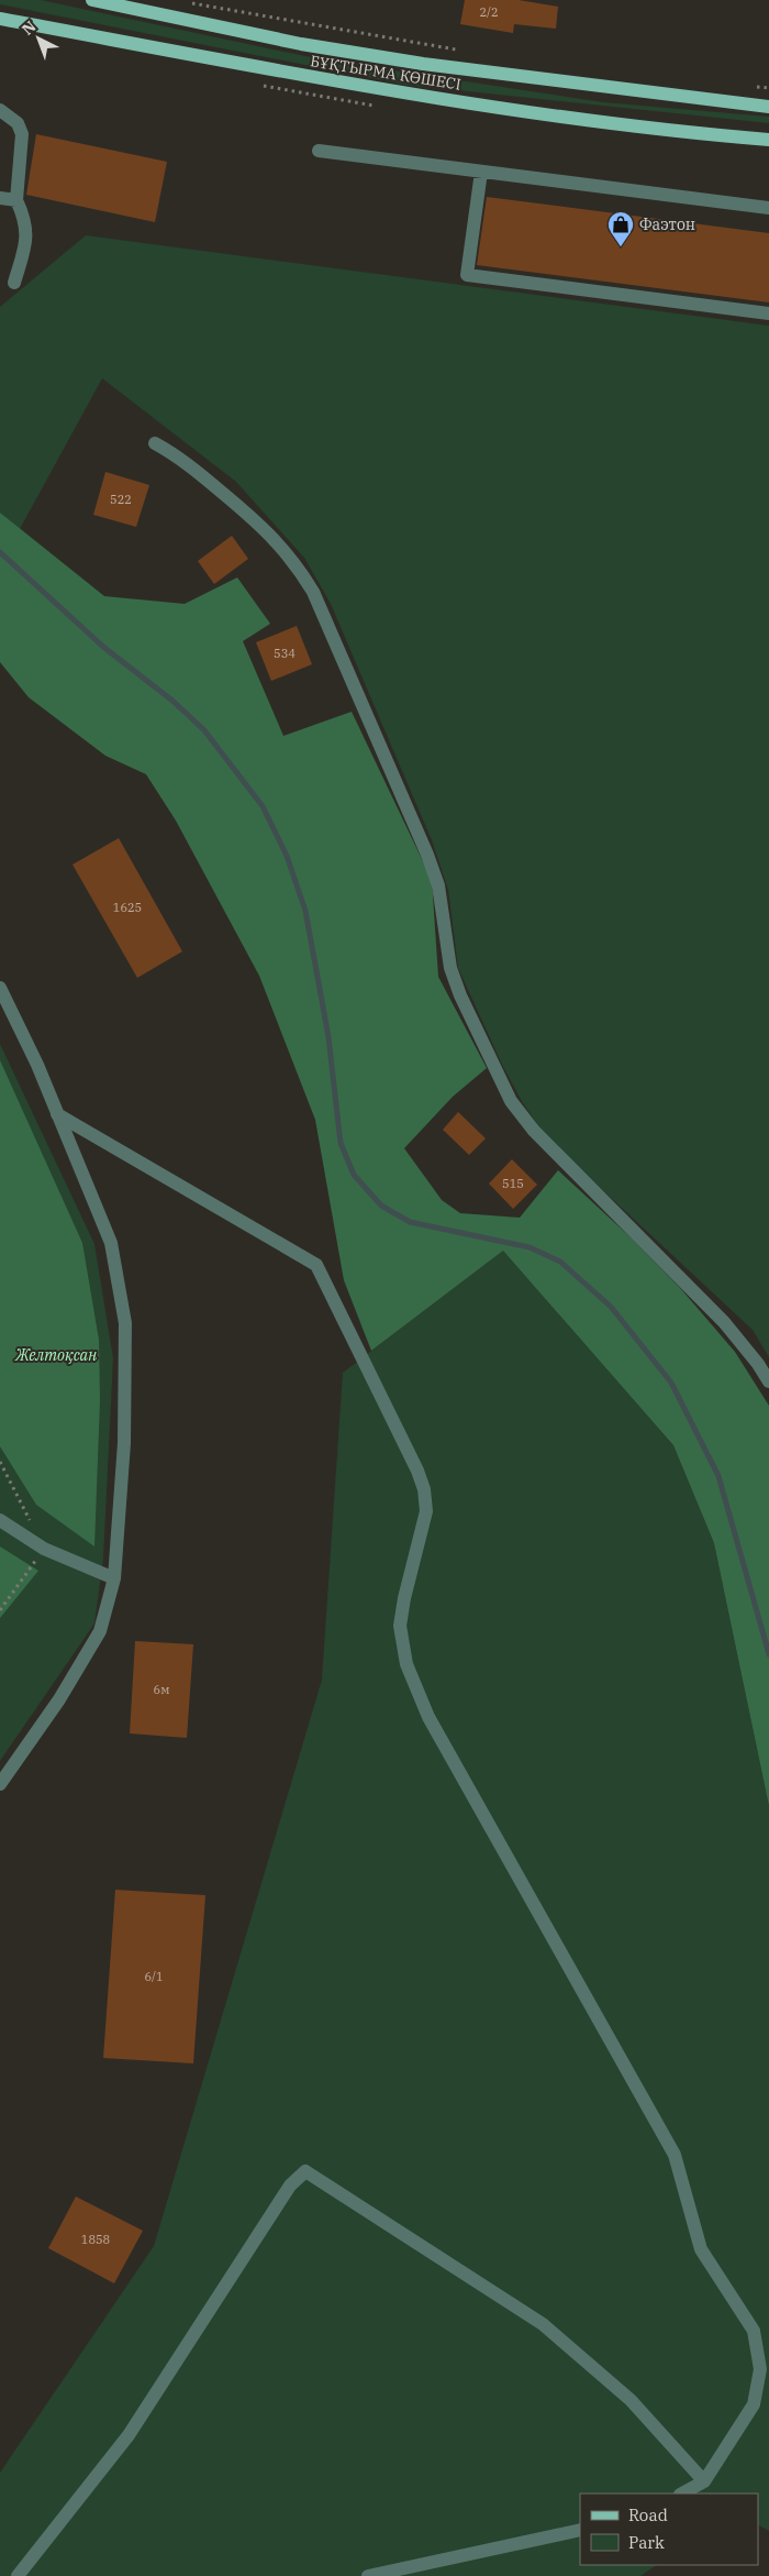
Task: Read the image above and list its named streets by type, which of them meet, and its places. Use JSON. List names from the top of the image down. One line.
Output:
{"streets":{"main road":["БҰҚТЫРМА КӨШЕСІ"]},"parks":["Желтоқсан"],"places":{"shop":["Фаэтон"]},"house_numbers":["2/2","522","534","1625","515","6м","6/1","1858"],"legend":["Road","Park"],"north":"top left"}
